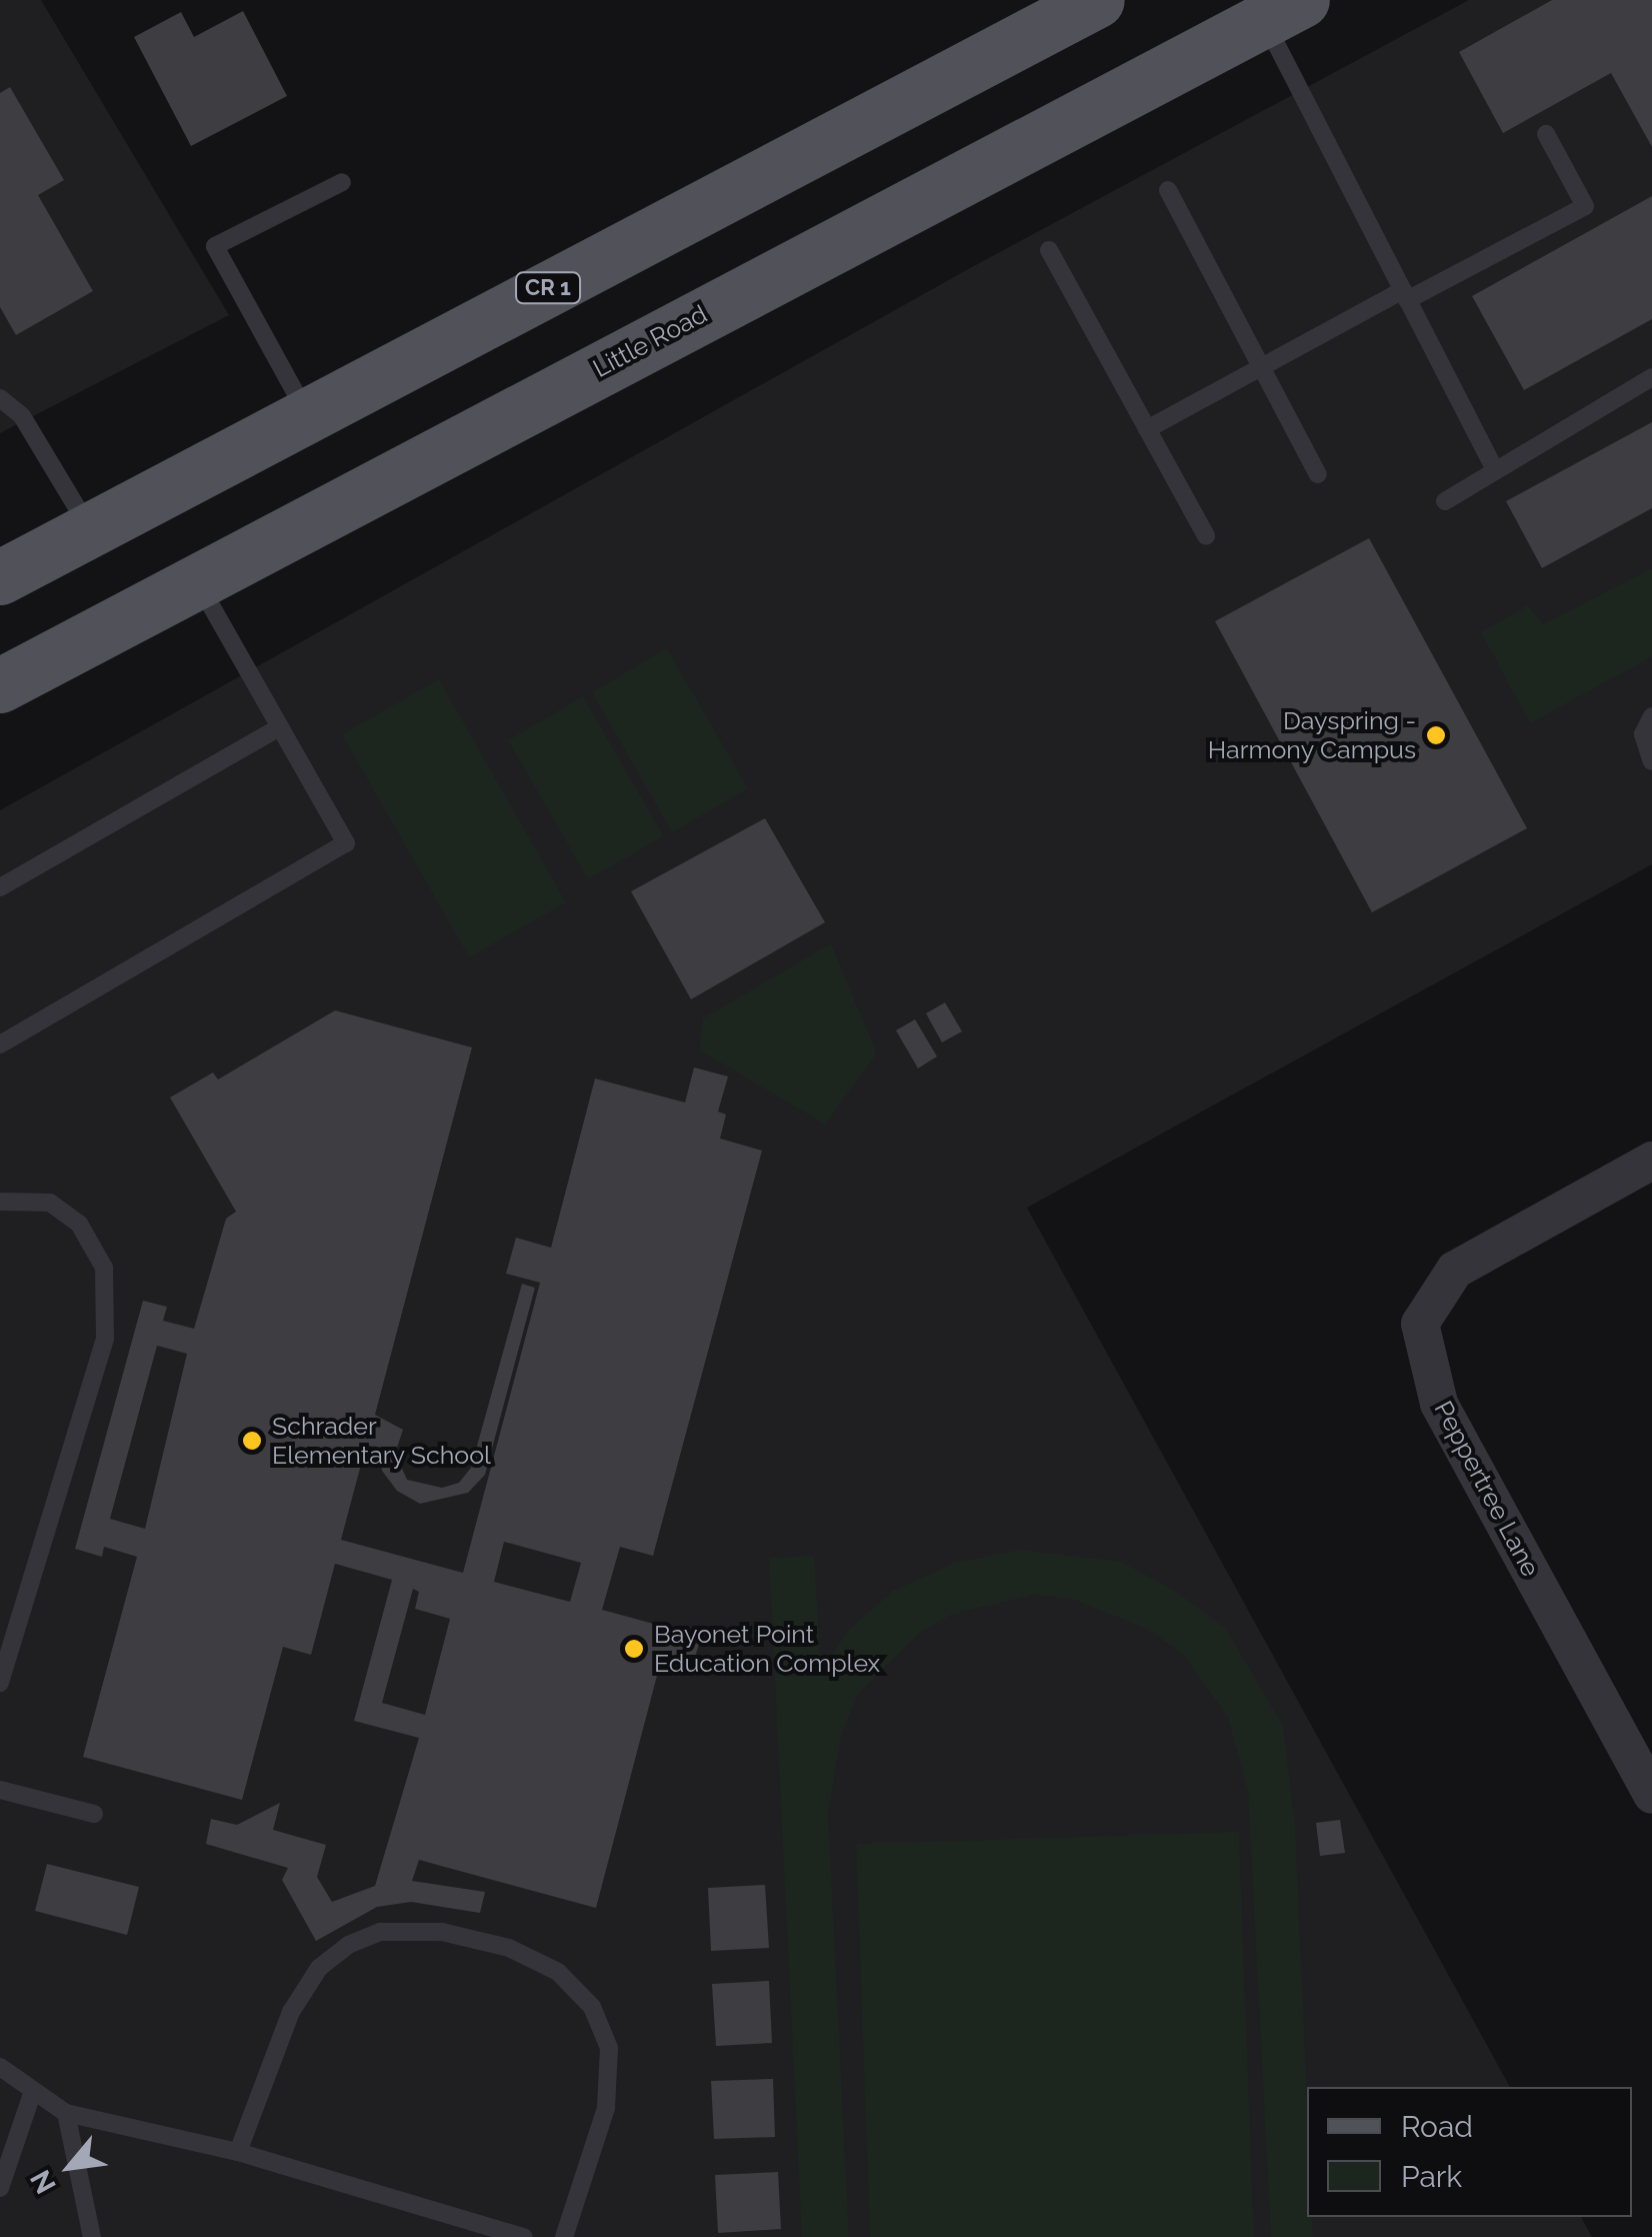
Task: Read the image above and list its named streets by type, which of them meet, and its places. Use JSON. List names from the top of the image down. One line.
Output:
{"streets":{"main road":["CR 1","Little Road"],"street":["Peppertree Lane"]},"places":["Dayspring - Harmony Campus","Schrader Elementary School","Bayonet Point Education Complex"],"legend":["Road","Park"],"north":"bottom left"}
